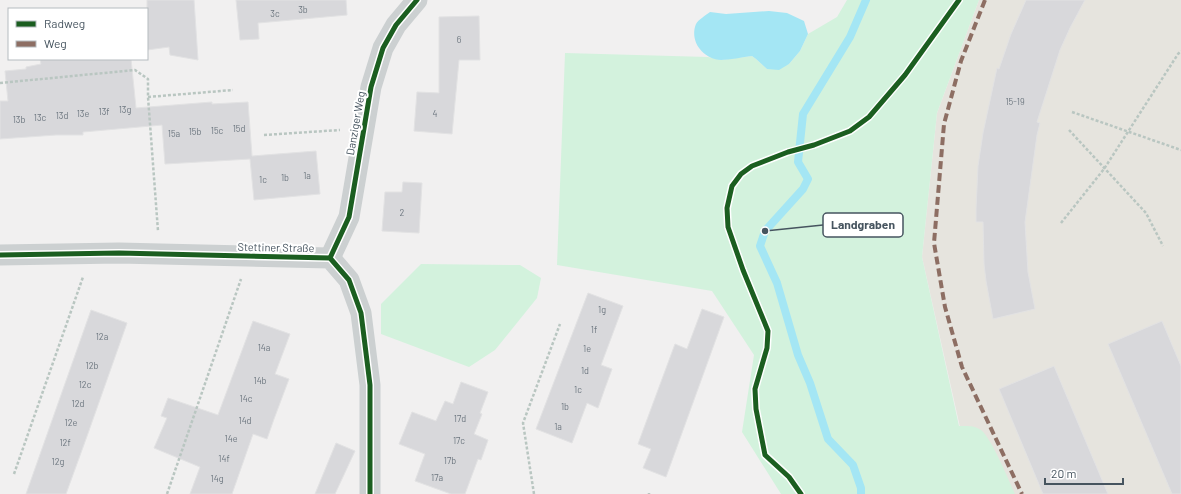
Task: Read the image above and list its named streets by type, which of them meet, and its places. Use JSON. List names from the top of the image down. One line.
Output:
{"streets":{"street":["Danziger Weg","Stettiner Straße"]},"crossings":[["Danziger Weg","Stettiner Straße"]],"places":["Landgraben"],"house_numbers":["3b","3c","6","15-19","13g","13f","13e","4","13d","13c","13b","15d","15c","15b","15a","1a","1b","1c","2","1g","1f","12a","14a","1e","12b","1d","14b","12c","1c","14c","12d","1b","17d","14d","12e","1a","14e","17c","12f","14f","17b","12g","17a","14g"],"legend":["Radweg","Weg"],"scale_bar":"20 m"}
